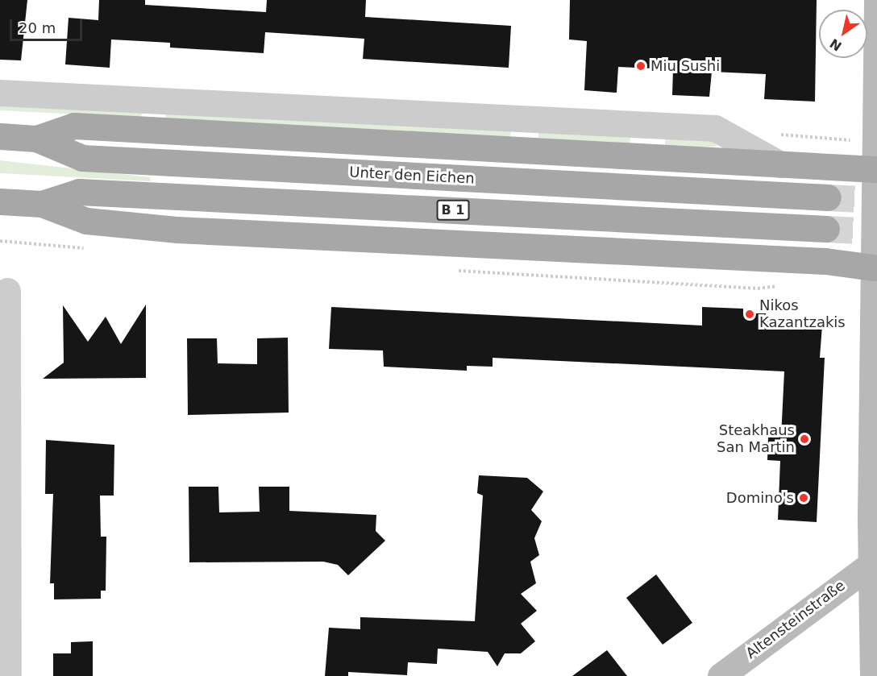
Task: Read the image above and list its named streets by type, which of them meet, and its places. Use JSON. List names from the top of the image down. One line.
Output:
{"streets":{"main road":["Unter den Eichen","B 1","Altensteinstraße"]},"places":["Miu Sushi","Nikos Kazantzakis","Steakhaus San Martin","Domino's"],"scale_bar":"20 m","north":"bottom left"}
